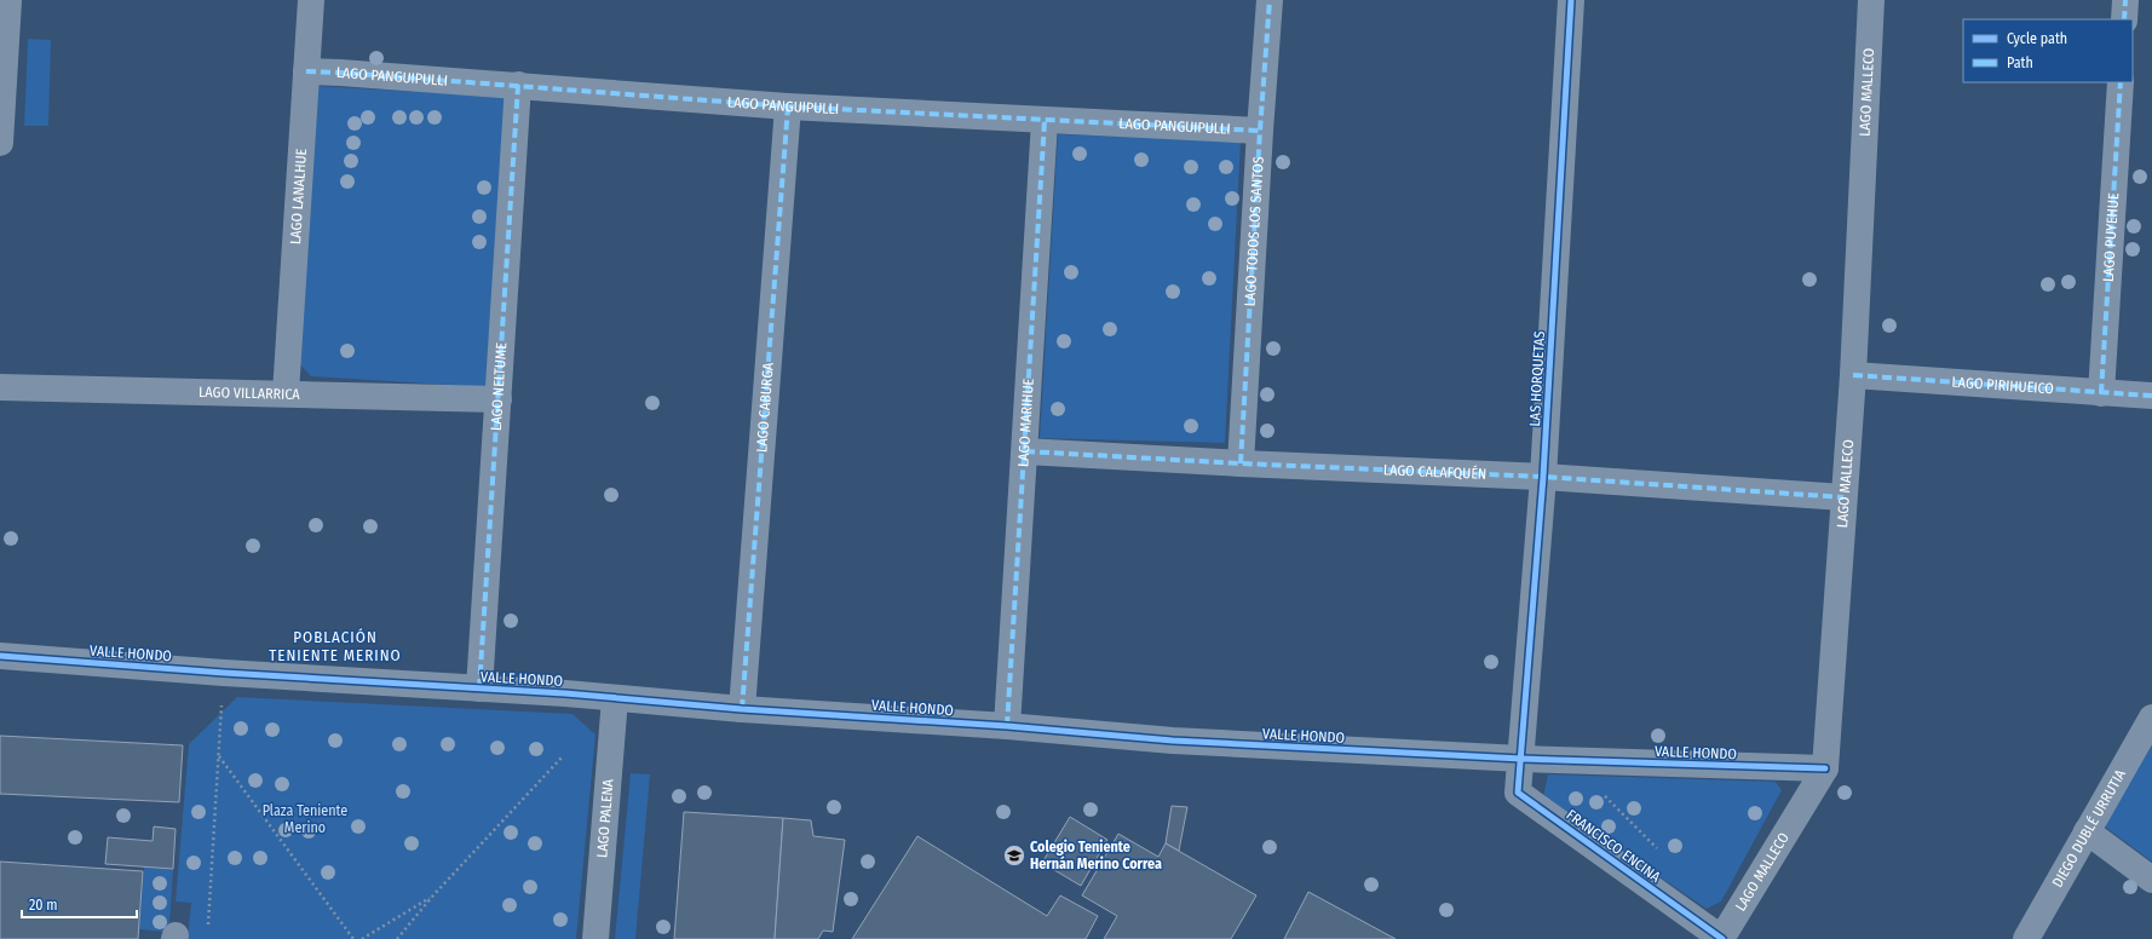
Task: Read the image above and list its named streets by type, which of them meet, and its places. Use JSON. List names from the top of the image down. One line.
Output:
{"streets":{"street":["LAGO PANGUIPULLI","LAGO MALLECO","LAGO LANALHUE","LAGO TODOS LOS SANTOS","LAGO PUYEHUE","LAS HORQUETAS","LAGO PIRIHUEICO","LAGO NELTUME","LAGO VILLARRICA","LAGO CABURGA","LAGO MARIHUE","LAGO CALAFQUÉN","VALLE HONDO","LAGO PALENA","DIEGO DUBLÉ URRUTIA","FRANCISCO ENCINA"]},"crossings":[["LAGO PANGUIPULLI","LAGO LANALHUE"],["LAGO PANGUIPULLI","LAGO TODOS LOS SANTOS"],["LAGO PANGUIPULLI","LAGO NELTUME"],["LAGO PANGUIPULLI","LAGO CABURGA"],["LAGO PANGUIPULLI","LAGO MARIHUE"],["LAGO MALLECO","LAGO PIRIHUEICO"],["LAGO MALLECO","LAGO CALAFQUÉN"],["LAGO MALLECO","VALLE HONDO"],["LAGO MALLECO","FRANCISCO ENCINA"],["LAGO LANALHUE","LAGO VILLARRICA"],["LAGO TODOS LOS SANTOS","LAGO CALAFQUÉN"],["LAGO PUYEHUE","LAGO PIRIHUEICO"],["LAS HORQUETAS","LAGO CALAFQUÉN"],["LAS HORQUETAS","VALLE HONDO"],["LAS HORQUETAS","FRANCISCO ENCINA"],["LAGO NELTUME","LAGO VILLARRICA"],["LAGO NELTUME","VALLE HONDO"],["LAGO CABURGA","VALLE HONDO"],["LAGO MARIHUE","LAGO CALAFQUÉN"],["LAGO MARIHUE","VALLE HONDO"],["VALLE HONDO","LAGO PALENA"],["VALLE HONDO","FRANCISCO ENCINA"]],"districts":["POBLACIÓN TENIENTE MERINO"],"parks":["Plaza Teniente Merino"],"places":{"school or university":["Colegio Teniente Hernán Merino Correa"]},"legend":["Cycle path","Path"],"scale_bar":"20 m"}
